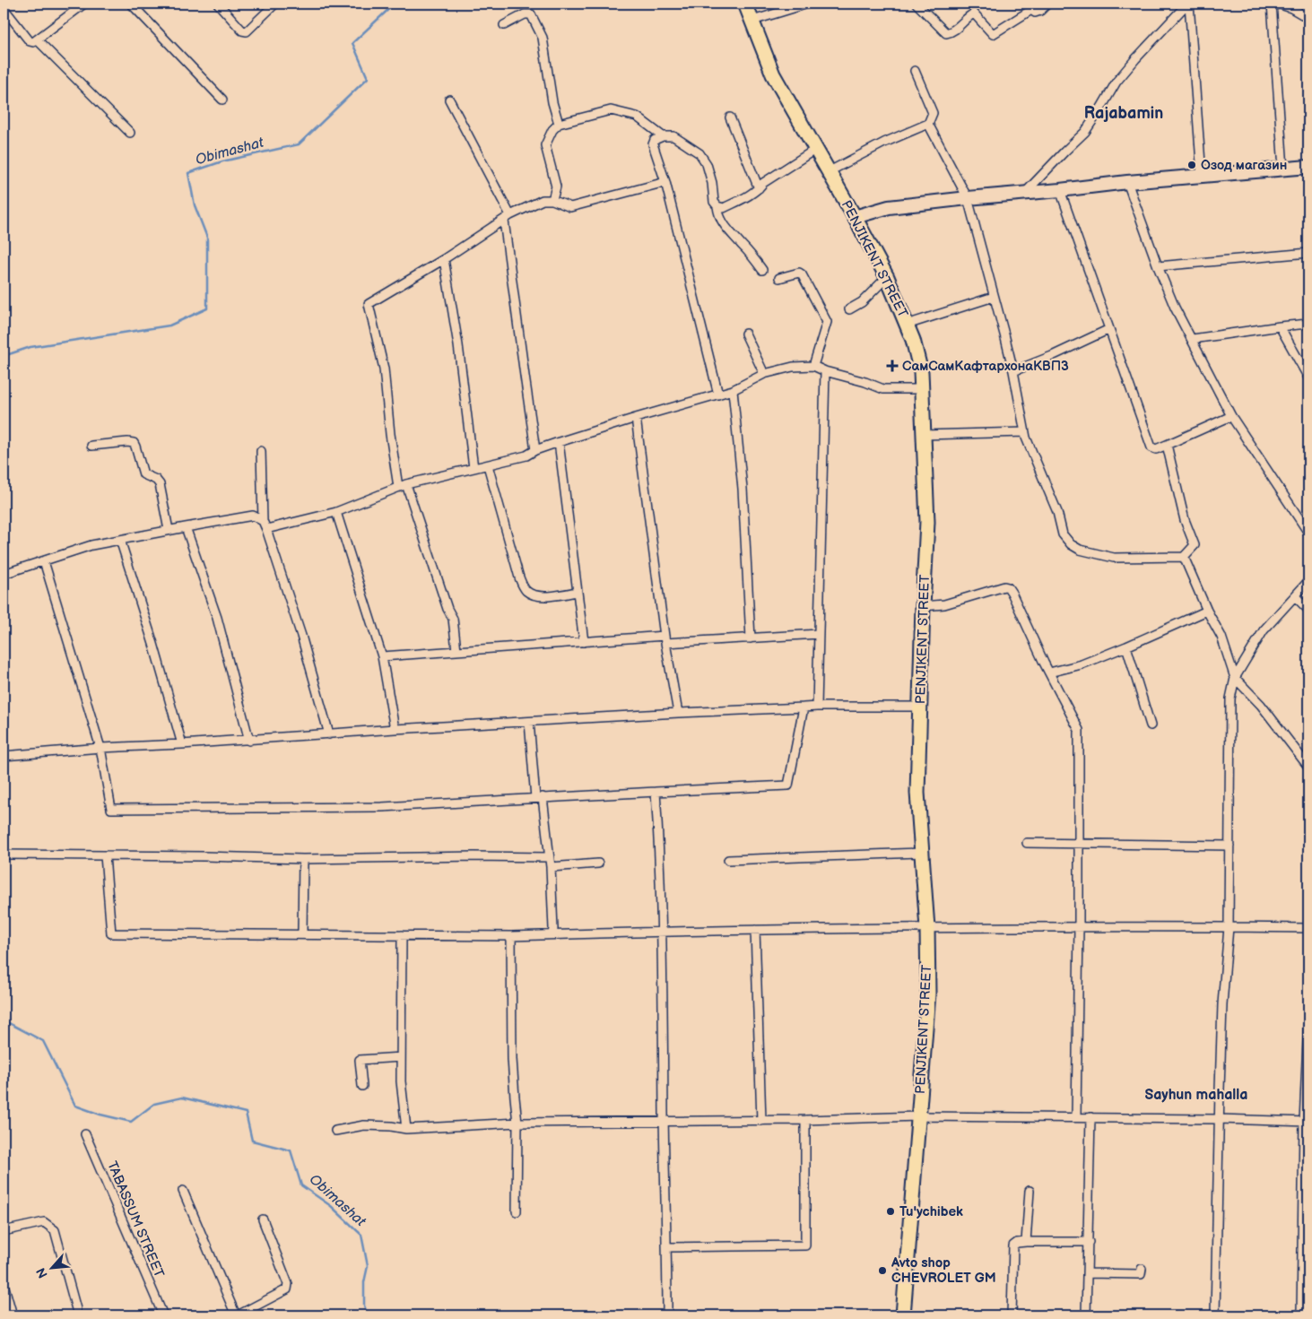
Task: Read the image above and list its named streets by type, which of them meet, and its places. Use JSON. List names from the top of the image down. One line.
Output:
{"streets":{"main road":["PENJIKENT STREET"],"street":["TABASSUM STREET"]},"districts":["Rajabamin","Sayhun mahalla"],"water":["Obimashat"],"places":{"other":["Озод магазин","Tu'ychibek","Avto shop CHEVROLET GM"],"health":["СамСамКафтархонаКВП3"]},"north":"bottom left"}
